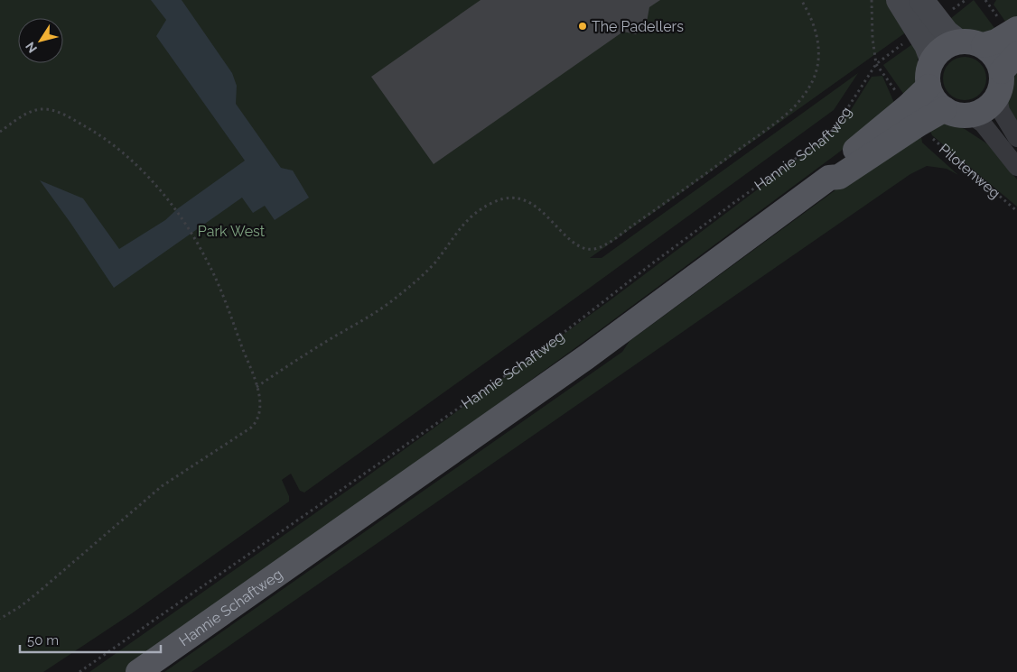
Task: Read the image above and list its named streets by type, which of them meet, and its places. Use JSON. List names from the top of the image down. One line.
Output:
{"streets":{"main road":["Hannie Schaftweg"],"path":["Pilotenweg"]},"parks":["Park West"],"places":["The Padellers"],"scale_bar":"50 m","north":"bottom left"}
